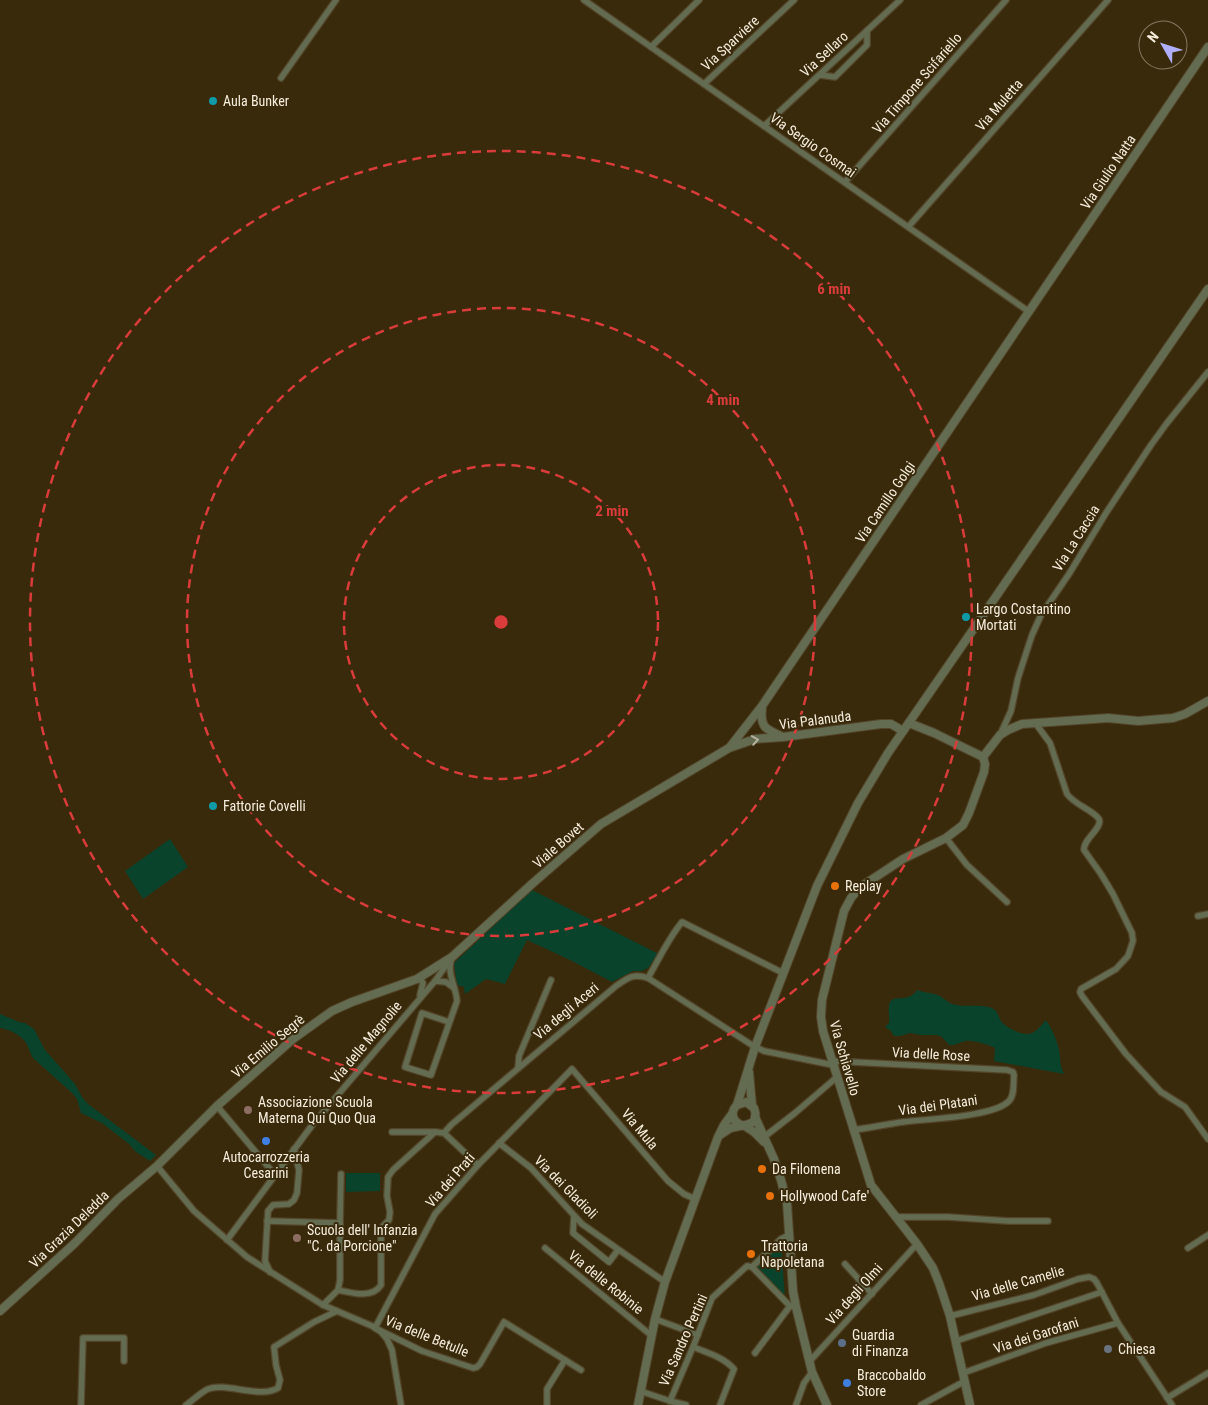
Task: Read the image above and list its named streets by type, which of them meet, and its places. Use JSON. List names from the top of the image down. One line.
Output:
{"streets":{"street":["Via Sparviere","Via Sellaro","Via Timpone Scifariello","Via Muletta","Via Sergio Cosmai","Via Giulio Natta","Via Camillo Golgi","Via La Caccia","Via Palanuda","Viale Bovet","Via degli Aceri","Via delle Magnolie","Via Emilio Segrè","Via delle Rose","Via Schiavello","Via dei Platani","Via Mula","Via dei Prati","Via dei Gladioli","Via Grazia Deledda","Via delle Robinie","Via delle Camelie","Via degli Olmi","Via dei Garofani","Via delle Betulle","Via Sandro Pertini"]},"crossings":[["Via Sparviere","Via Sergio Cosmai"],["Via Sellaro","Via Sergio Cosmai"],["Via Timpone Scifariello","Via Sergio Cosmai"],["Via Muletta","Via Sergio Cosmai"],["Via Sergio Cosmai","Via Giulio Natta"],["Via Sergio Cosmai","Via Camillo Golgi"],["Via Giulio Natta","Via Camillo Golgi"],["Via Camillo Golgi","Via Palanuda"],["Via Camillo Golgi","Viale Bovet"],["Via Palanuda","Viale Bovet"],["Viale Bovet","Via delle Magnolie"],["Viale Bovet","Via Emilio Segrè"],["Via Emilio Segrè","Via Grazia Deledda"],["Via delle Rose","Via Schiavello"],["Via delle Rose","Via dei Platani"],["Via Schiavello","Via dei Platani"],["Via Schiavello","Via delle Camelie"],["Via Schiavello","Via degli Olmi"],["Via Schiavello","Via dei Garofani"],["Via Mula","Via dei Prati"],["Via dei Prati","Via dei Gladioli"],["Via dei Prati","Via delle Betulle"]],"places":["Aula Bunker","Largo Costantino Mortati","Fattorie Covelli","Replay","Associazione Scuola Materna Qui Quo Qua","Autocarrozzeria Cesarini","Da Filomena","Hollywood Cafe'","Scuola dell' Infanzia \"C. da Porcione\"","Trattoria Napoletana","Guardia di Finanza","Chiesa","Braccobaldo Store"],"north":"top left","rings":["6 min","4 min","2 min"]}
